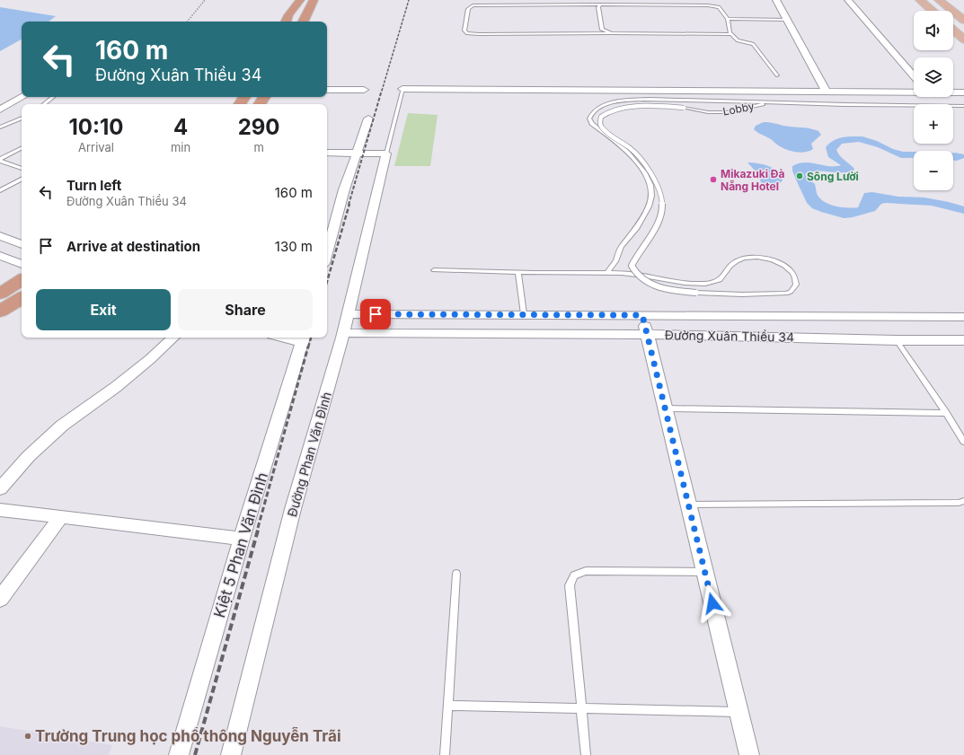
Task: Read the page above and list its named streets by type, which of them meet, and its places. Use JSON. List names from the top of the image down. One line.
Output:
{"streets":{"street":["Đường Xuân Thiều 34","Đường Phan Văn Đình","Kiệt 5 Phan Văn Đình"],"lane":["Lobby"]},"crossings":[["Đường Xuân Thiều 34","Đường Phan Văn Đình"]],"places":["Sông Lười","Mikazuki Đà Nẵng Hotel","Trường Trung học phổ thông Nguyễn Trãi"],"page":{"map_buttons":["+","−"],"turn":["160 m","Đường Xuân Thiều 34"],"eta":["10:10","Arrival","4","min","290","m"],"list":[{"name":"Turn left","note":"Đường Xuân Thiều 34","value":"160 m"},{"name":"Arrive at destination","value":"130 m"}],"buttons":["Exit","Share"]}}
